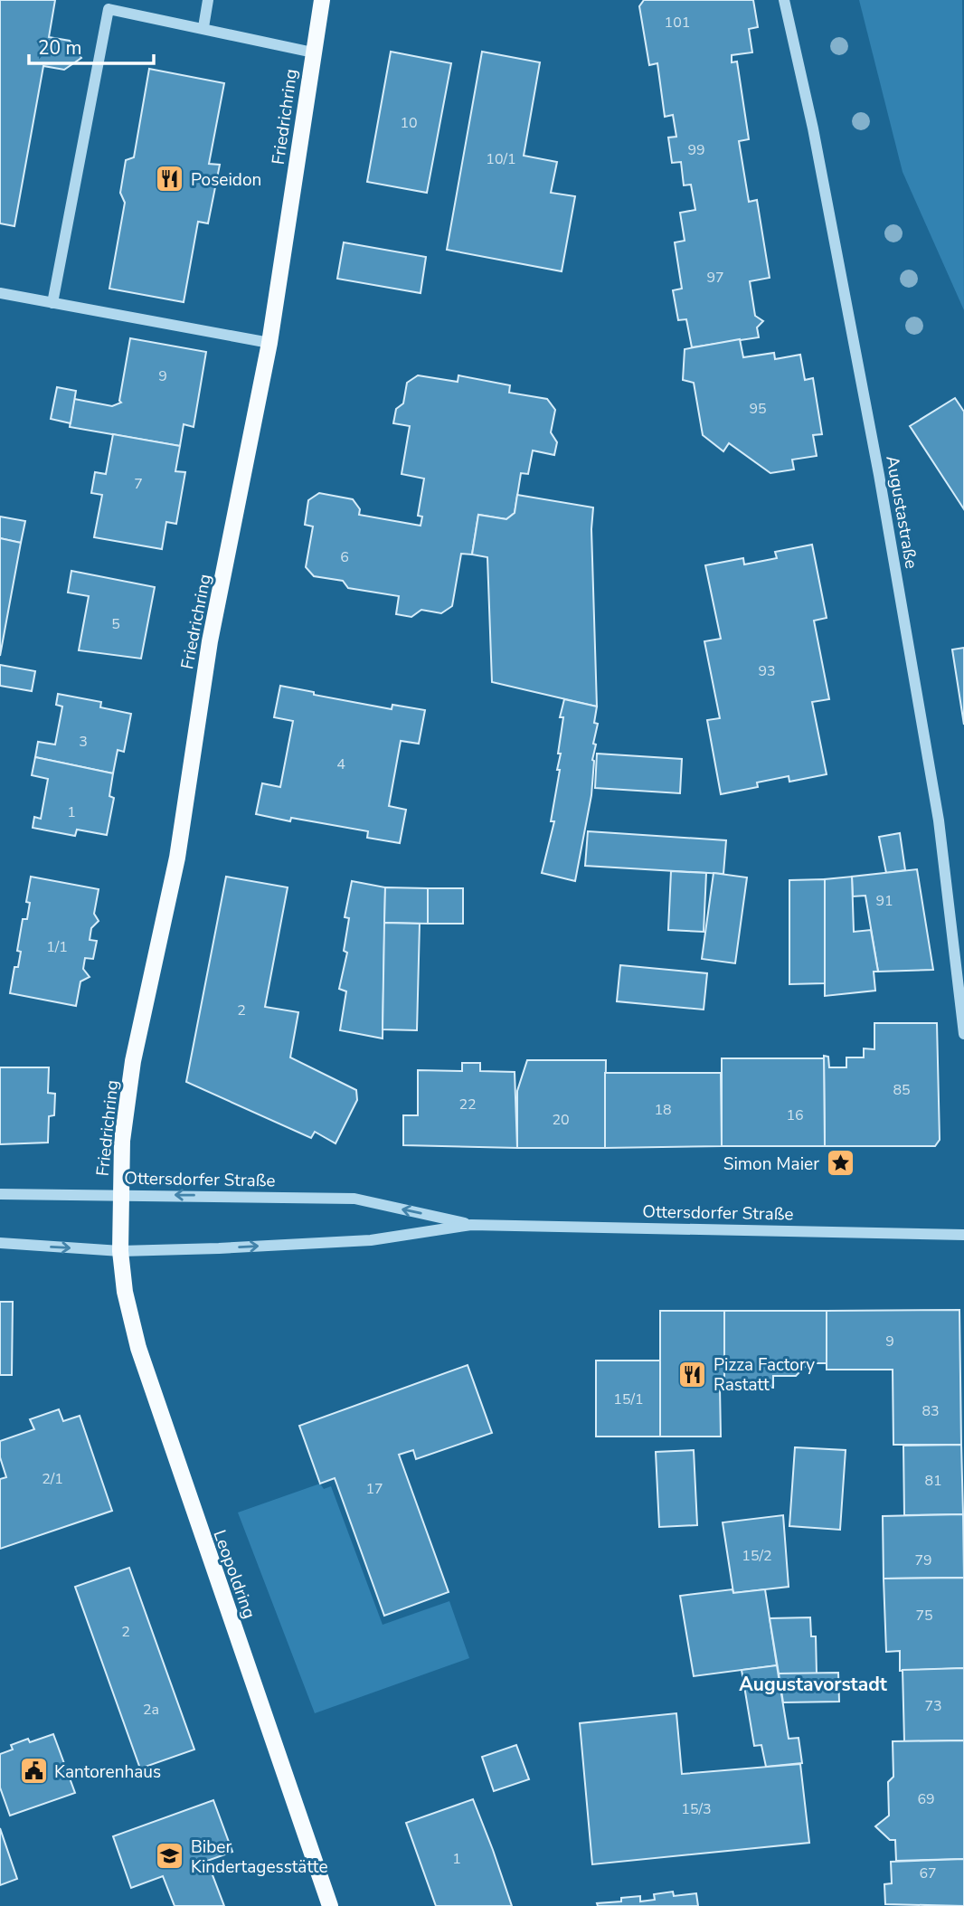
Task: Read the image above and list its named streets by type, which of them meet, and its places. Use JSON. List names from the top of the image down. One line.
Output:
{"streets":{"main road":["Friedrichring","Leopoldring"],"street":["Augustastraße","Ottersdorfer Straße"]},"crossings":[["Friedrichring","Ottersdorfer Straße"],["Friedrichring","Leopoldring"],["Ottersdorfer Straße","Leopoldring"]],"districts":["Augustavorstadt"],"places":{"restaurant":["Poseidon","Pizza Factory Rastatt"],"place":["Simon Maier"],"public building":["Kantorenhaus"],"school or university":["Biber Kindertagesstätte"]},"house_numbers":["101","10","99","10/1","97","9","95","7","6","5","93","3","4","1","91","1/1","2","85","22","18","16","20","9","15/1","83","2/1","81","17","15/2","79","75","2","73","2a","69","15/3","1","67"],"scale_bar":"20 m"}
